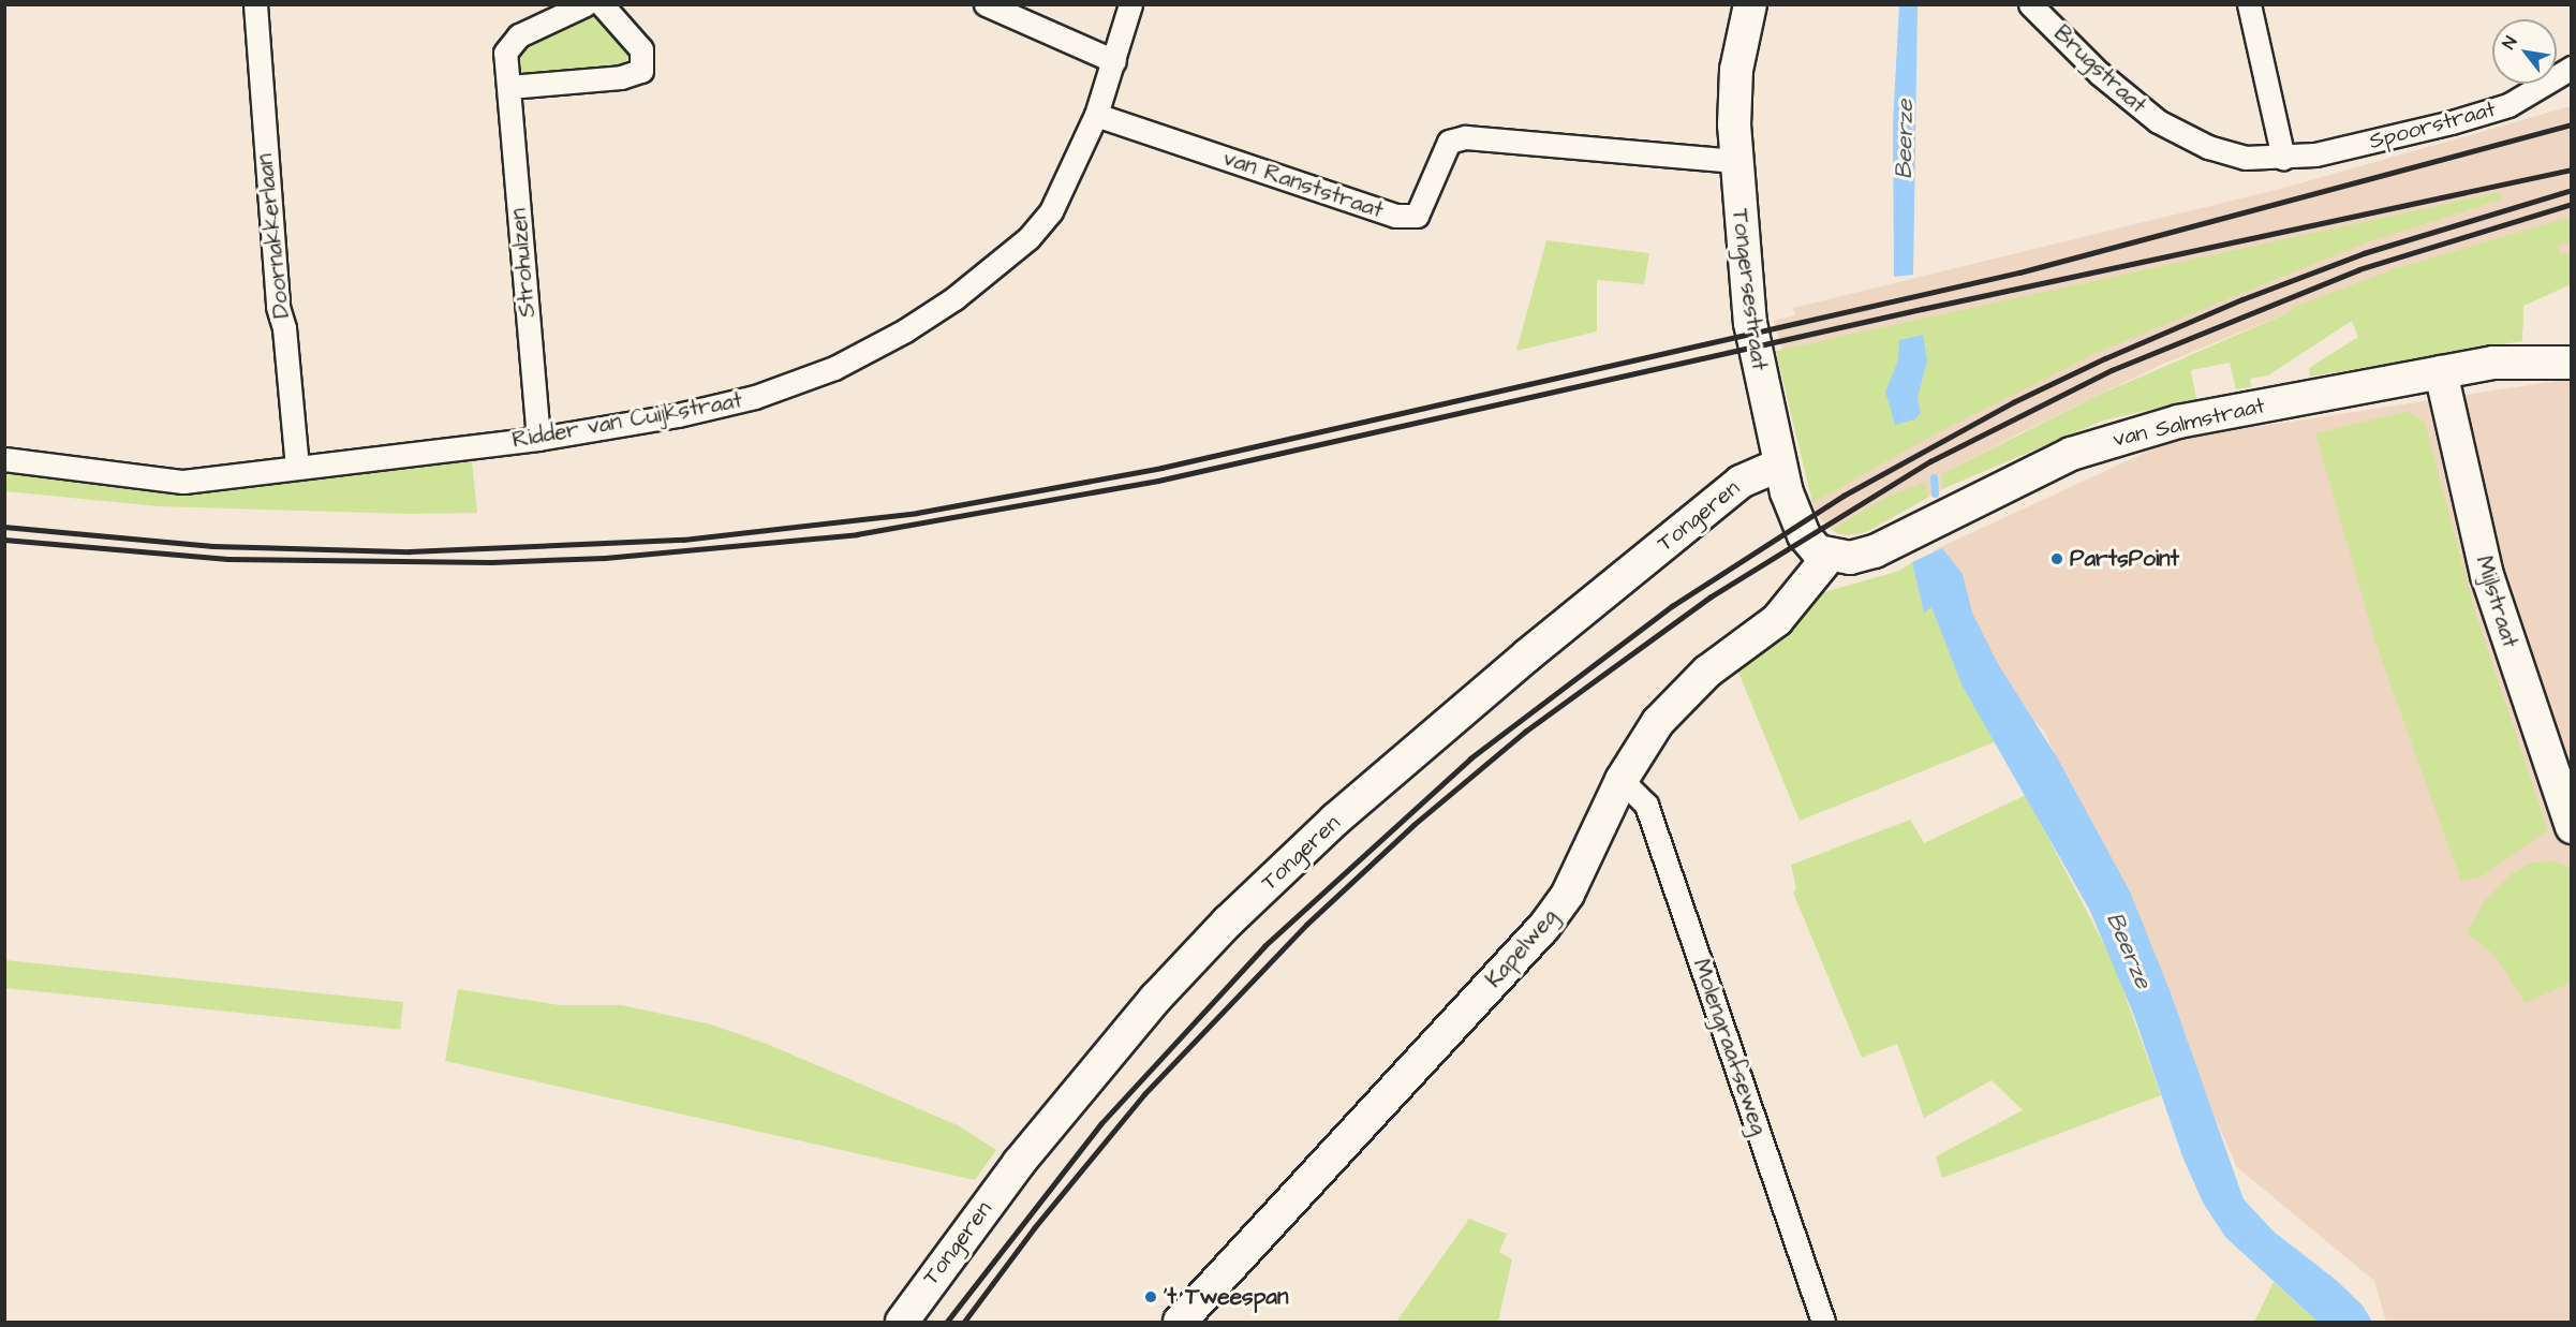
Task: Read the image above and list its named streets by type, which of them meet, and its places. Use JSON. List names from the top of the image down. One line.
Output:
{"streets":{"main road":["Tongersestraat","van Salmstraat","Tongeren","Mijlstraat","Kapelweg"],"street":["Brugstraat","Spoorstraat","van Ranststraat","Doornakkerlaan","Strohulzen","Ridder van Cuijkstraat","Molengraafseweg"]},"crossings":[["Brugstraat","Spoorstraat"],["van Ranststraat","Tongersestraat"],["van Ranststraat","Ridder van Cuijkstraat"],["Doornakkerlaan","Ridder van Cuijkstraat"],["Strohulzen","Ridder van Cuijkstraat"],["Tongersestraat","van Salmstraat"],["Tongersestraat","Tongeren"],["Tongersestraat","Kapelweg"],["van Salmstraat","Mijlstraat"],["van Salmstraat","Kapelweg"],["Kapelweg","Molengraafseweg"]],"water":["Beerze"],"places":["PartsPoint","'t Tweespan"],"north":"top left"}
